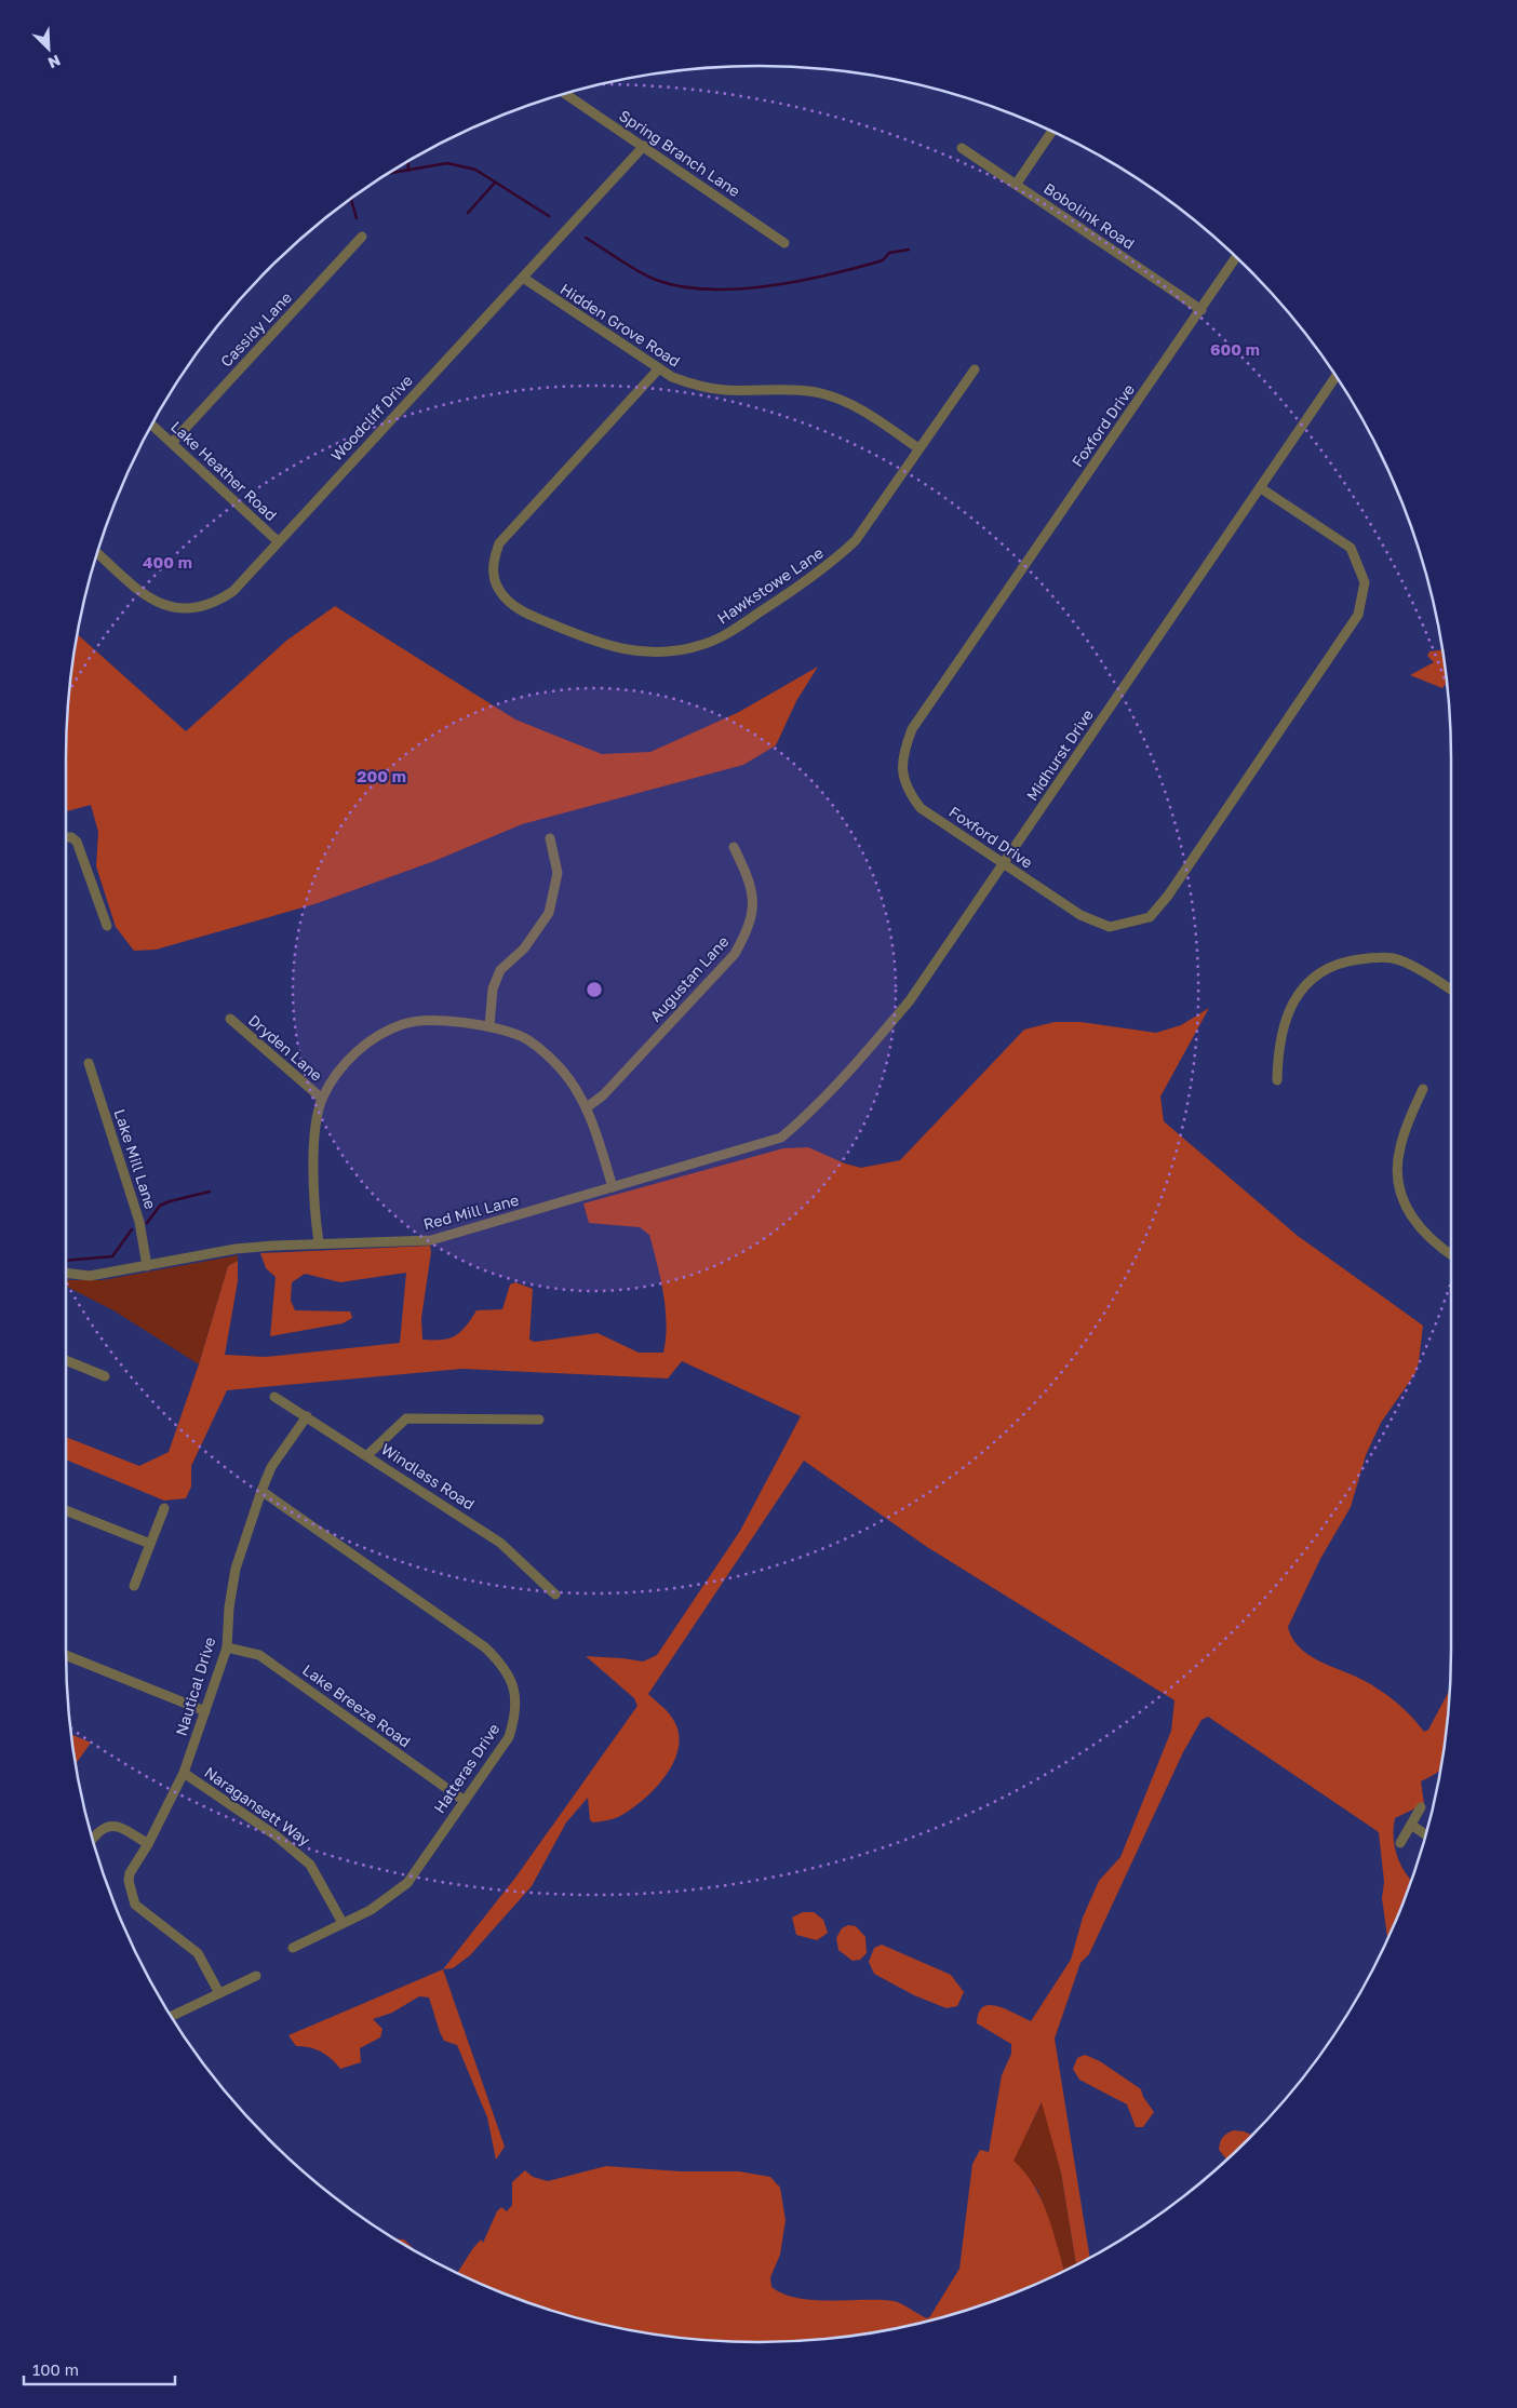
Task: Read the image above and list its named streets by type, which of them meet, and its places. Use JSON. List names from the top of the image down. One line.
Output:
{"streets":{"street":["Spring Branch Lane","Bobolink Road","Hidden Grove Road","Cassidy Lane","Woodcliff Drive","Foxford Drive","Lake Heather Road","Hawkstowe Lane","Midhurst Drive","Augustan Lane","Dryden Lane","Lake Mill Lane","Red Mill Lane","Windlass Road","Nautical Drive","Lake Breeze Road","Hatteras Drive","Naragansett Way"]},"crossings":[["Spring Branch Lane","Woodcliff Drive"],["Bobolink Road","Foxford Drive"],["Hidden Grove Road","Woodcliff Drive"],["Hidden Grove Road","Hawkstowe Lane"],["Cassidy Lane","Lake Heather Road"],["Woodcliff Drive","Lake Heather Road"],["Foxford Drive","Midhurst Drive"],["Midhurst Drive","Red Mill Lane"],["Lake Mill Lane","Red Mill Lane"],["Windlass Road","Nautical Drive"],["Nautical Drive","Lake Breeze Road"],["Nautical Drive","Hatteras Drive"],["Nautical Drive","Naragansett Way"],["Lake Breeze Road","Hatteras Drive"],["Hatteras Drive","Naragansett Way"]],"scale_bar":"100 m","north":"bottom right","rings":["600 m","400 m","200 m"]}
